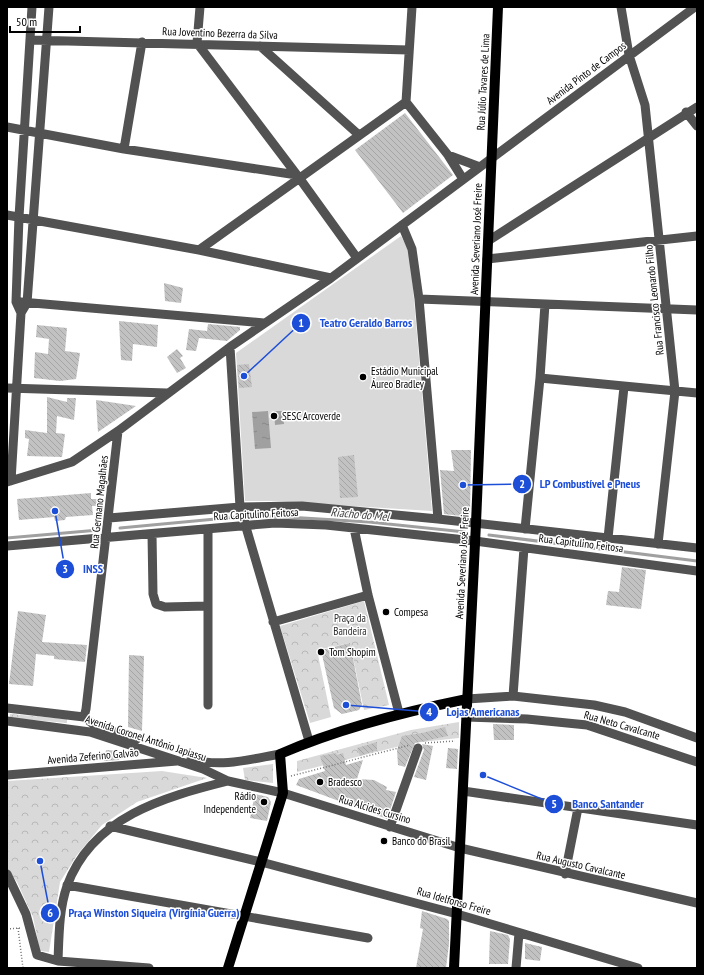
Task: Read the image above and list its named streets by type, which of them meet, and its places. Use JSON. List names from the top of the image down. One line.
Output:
{"streets":{"main road":["Rua Júlio Tavares de Lima","Avenida Severiano José Freire"],"street":["Rua Joventino Bezerra da Silva","Avenida Pinto de Campos","Rua Francisco Leonardo Filho","Rua Germano Magalhães","Rua Capitulino Feitosa","Rua Neto Cavalcante","Avenida Coronel Antônio Japiassu","Avenida Zeferino Galvão","Rua Alcides Cursino","Rua Augusto Cavalcante","Rua Idelfonso Freire"]},"crossings":[["Avenida Pinto de Campos","Rua Júlio Tavares de Lima"],["Avenida Pinto de Campos","Avenida Severiano José Freire"],["Avenida Pinto de Campos","Rua Francisco Leonardo Filho"],["Avenida Pinto de Campos","Rua Germano Magalhães"],["Rua Júlio Tavares de Lima","Avenida Severiano José Freire"],["Avenida Severiano José Freire","Rua Capitulino Feitosa"],["Avenida Severiano José Freire","Rua Neto Cavalcante"],["Avenida Severiano José Freire","Rua Alcides Cursino"],["Avenida Severiano José Freire","Rua Augusto Cavalcante"],["Avenida Severiano José Freire","Rua Idelfonso Freire"],["Rua Francisco Leonardo Filho","Rua Capitulino Feitosa"],["Rua Germano Magalhães","Rua Capitulino Feitosa"],["Rua Germano Magalhães","Avenida Coronel Antônio Japiassu"],["Avenida Coronel Antônio Japiassu","Avenida Zeferino Galvão"],["Avenida Coronel Antônio Japiassu","Rua Alcides Cursino"],["Rua Alcides Cursino","Rua Augusto Cavalcante"]],"water":["Riacho do Mel"],"parks":["Praça da Bandeira"],"places":["Teatro Geraldo Barros","Estádio Municipal Áureo Bradley","SESC Arcoverde","LP Combustível e Pneus","INSS","Compesa","Tom Shopim","Lojas Americanas","Banco Santander","Bradesco","Rádio Independente","Banco do Brasil","Praça Winston Siqueira (Virgínia Guerra)"],"scale_bar":"50 m"}
